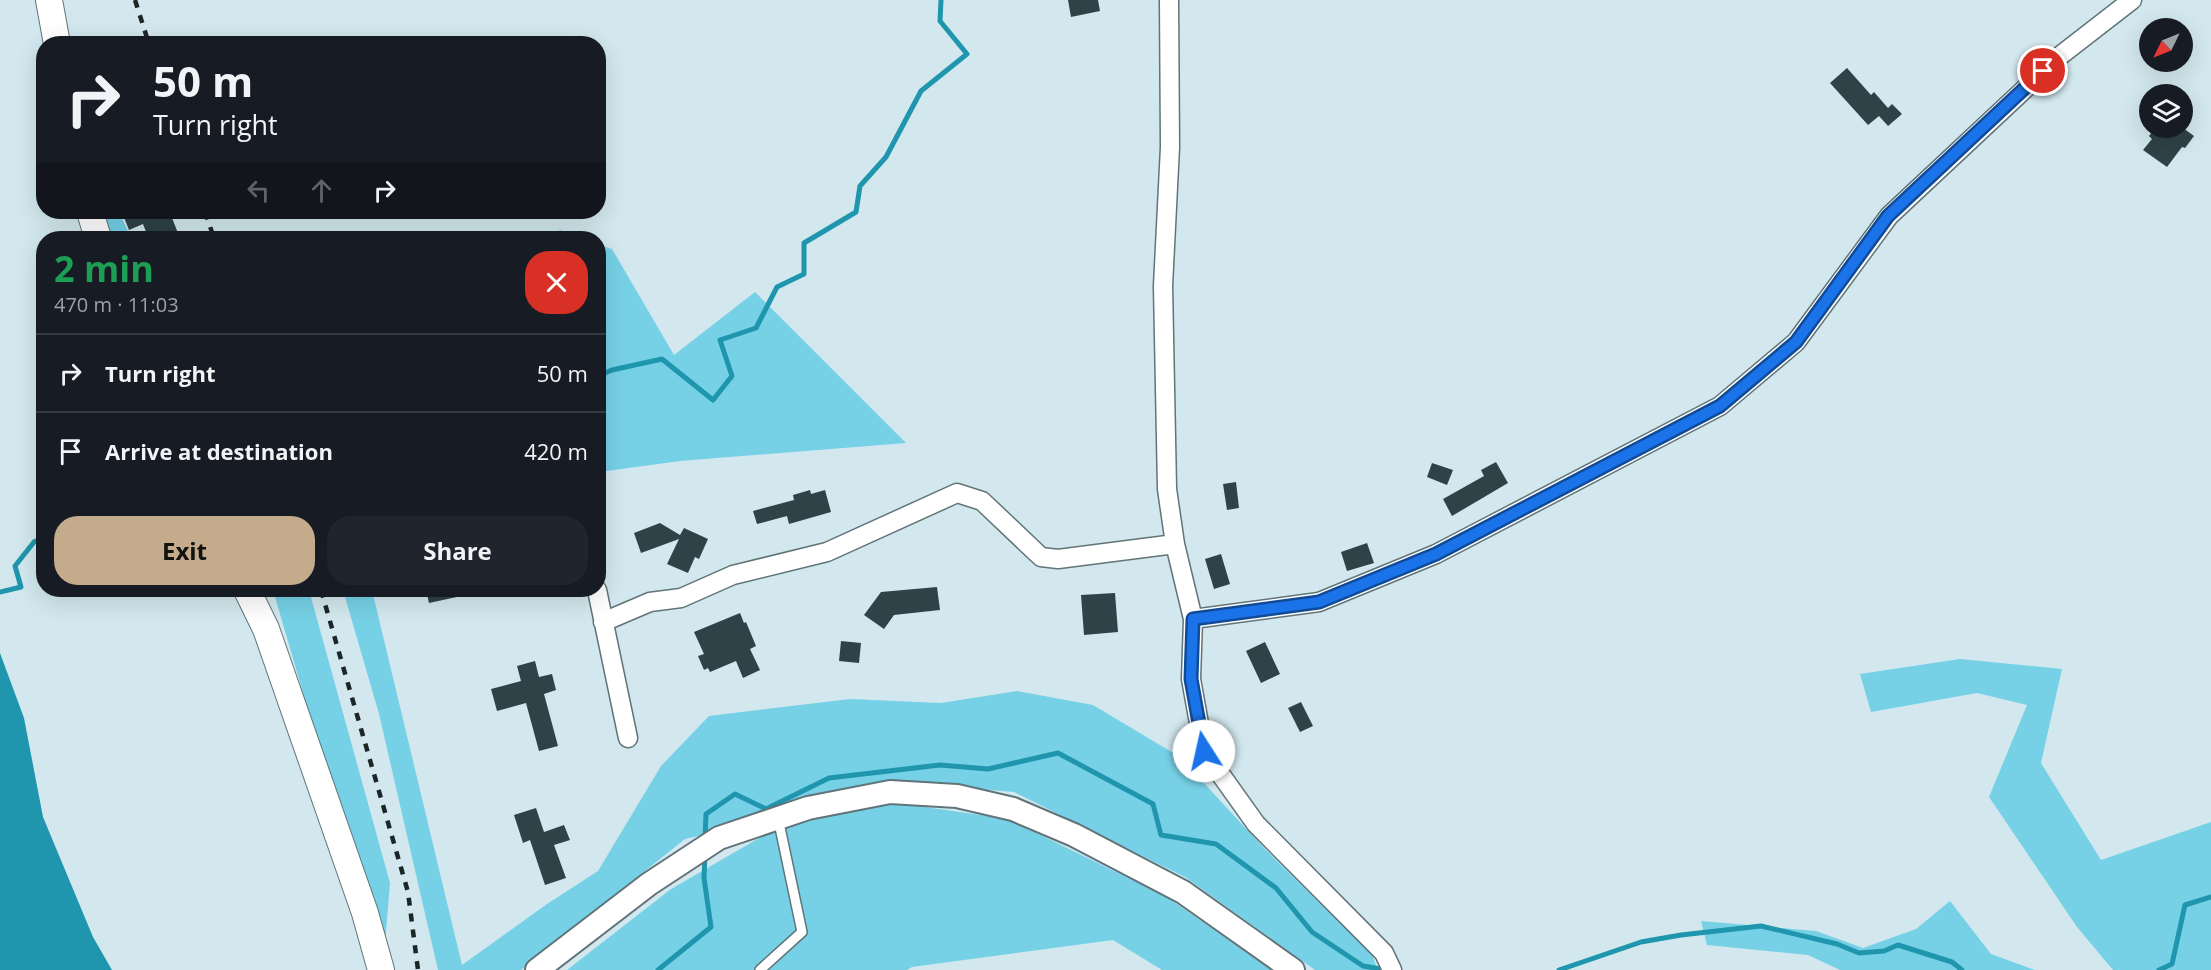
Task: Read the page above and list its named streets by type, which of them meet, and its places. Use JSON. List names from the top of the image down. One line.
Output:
{"north":"bottom left","page":{"turn":["50 m","Turn right"],"heading":["2 min","470 m · 11:03"],"list":[{"name":"Turn right","value":"50 m"},{"name":"Arrive at destination","value":"420 m"}],"buttons":["Exit","Share"]}}
